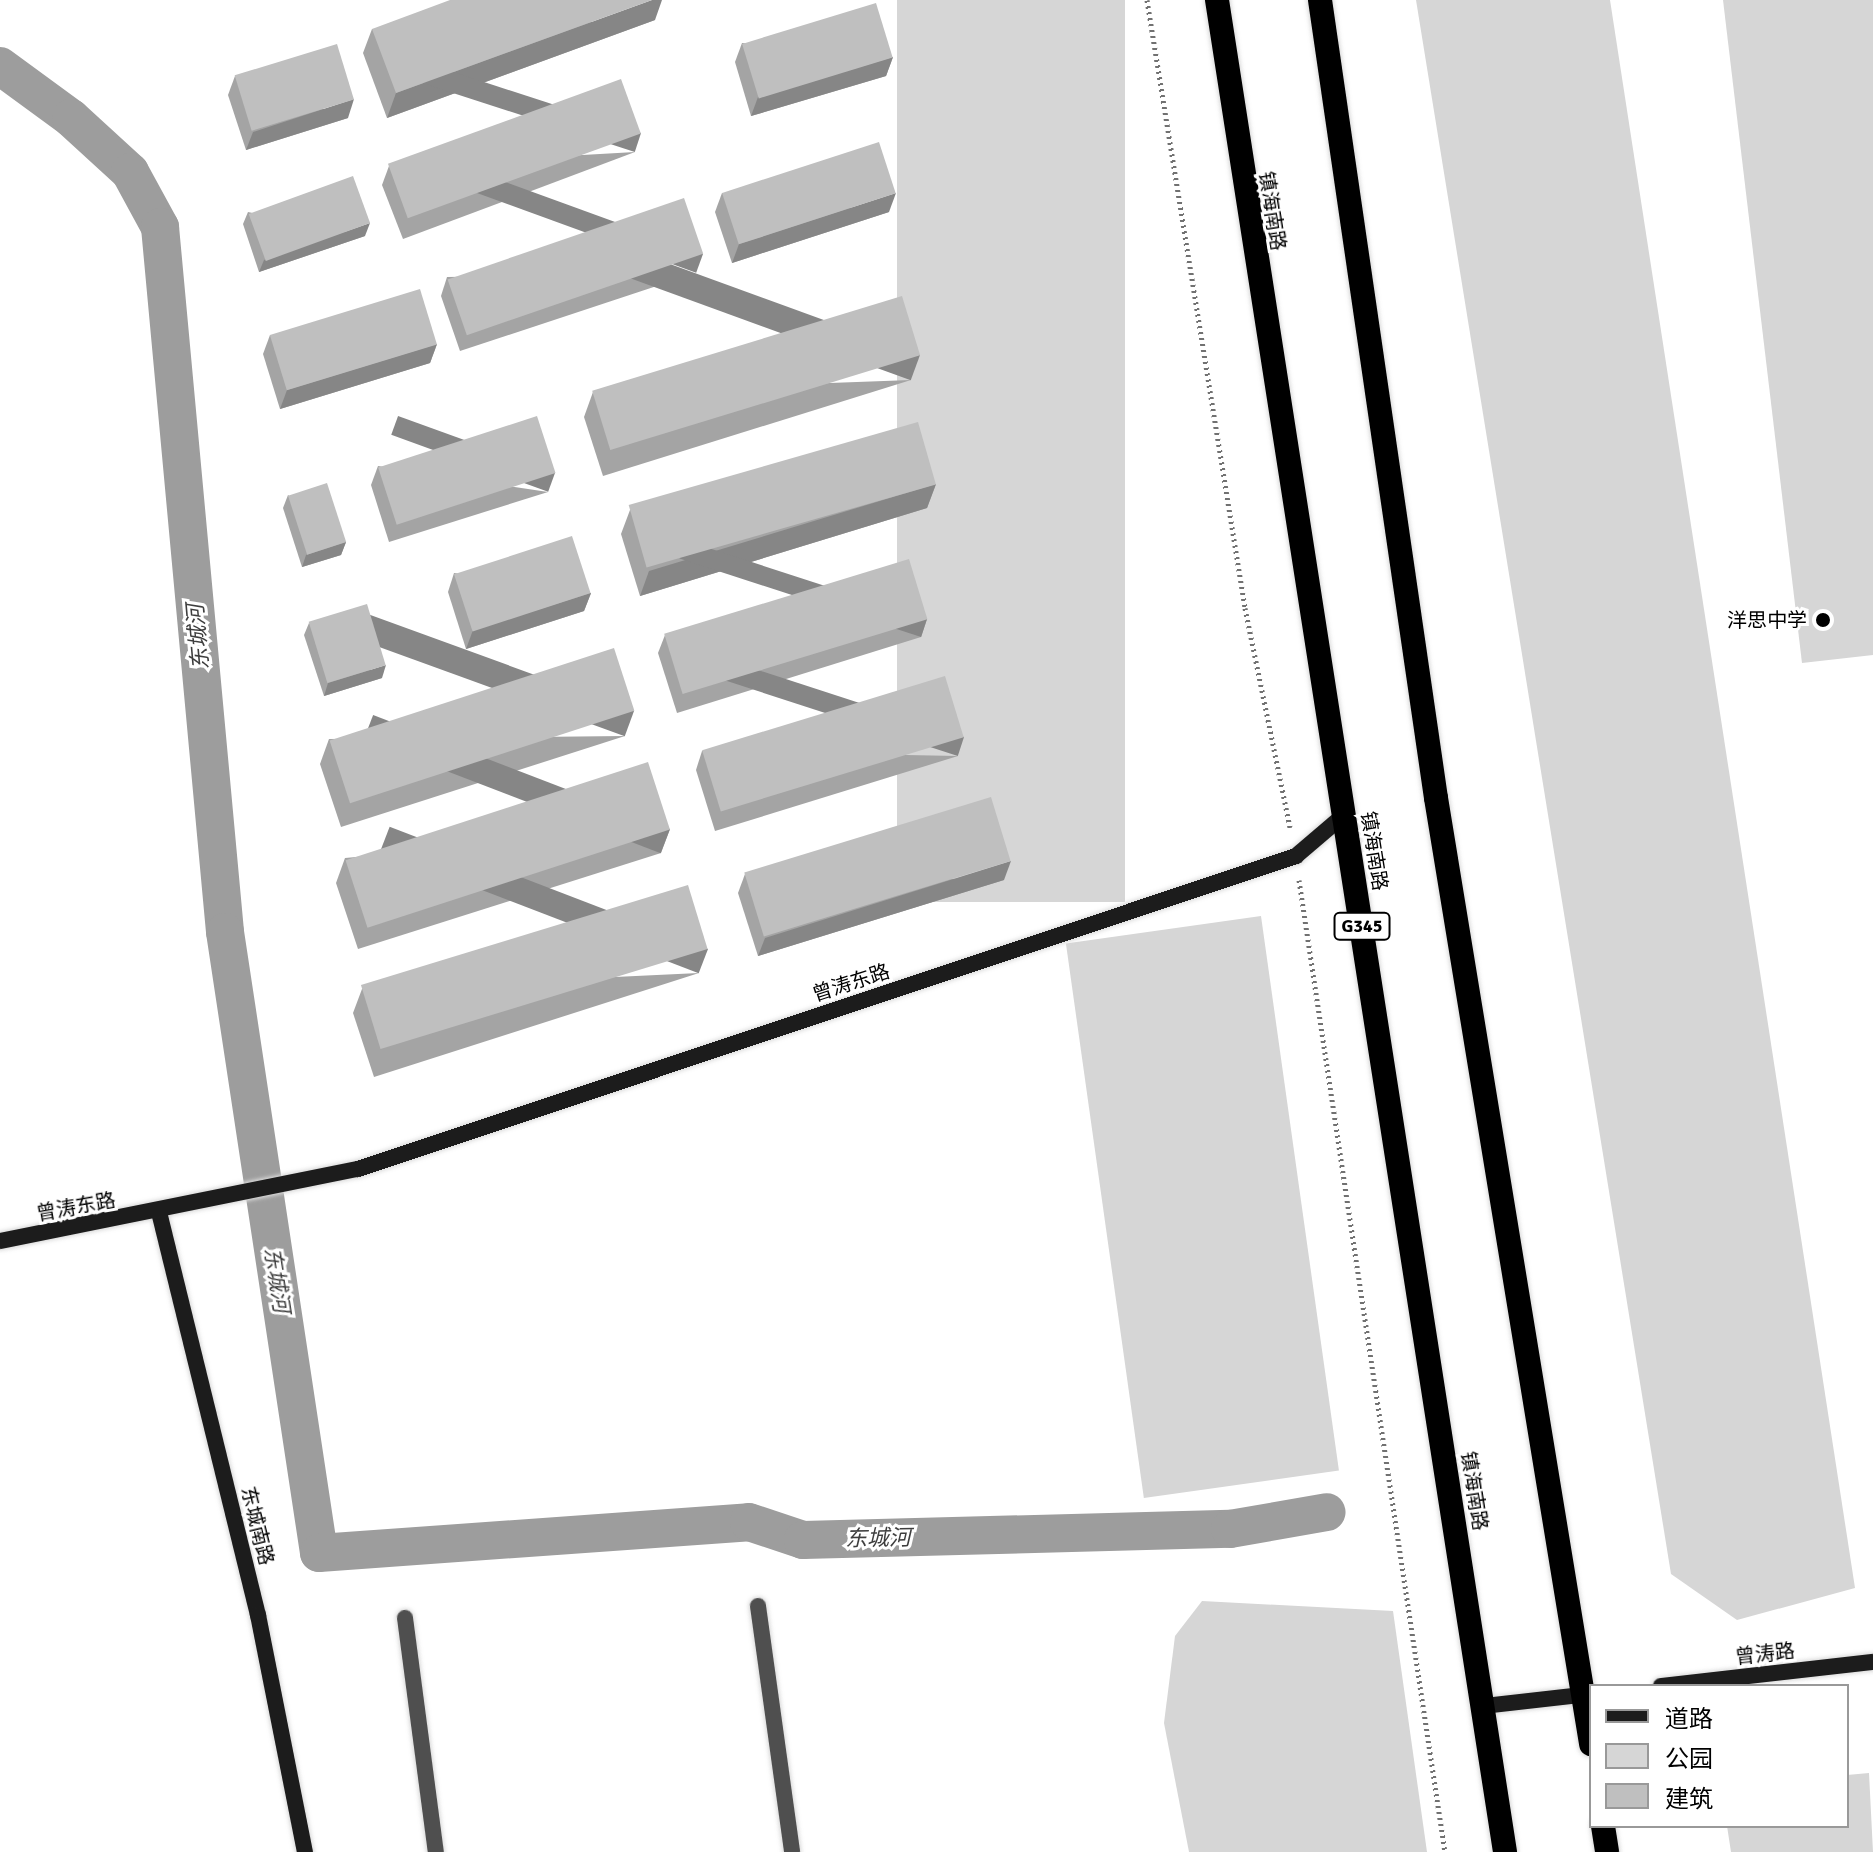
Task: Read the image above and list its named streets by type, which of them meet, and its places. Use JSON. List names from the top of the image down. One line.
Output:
{"streets":{"highway":["镇海南路","G345"],"street":["曾涛东路","东城南路","曾涛路"]},"crossings":[["镇海南路","曾涛东路"],["曾涛东路","东城南路"]],"water":["东城河"],"places":["洋思中学"],"legend":["道路","公园","建筑"]}
